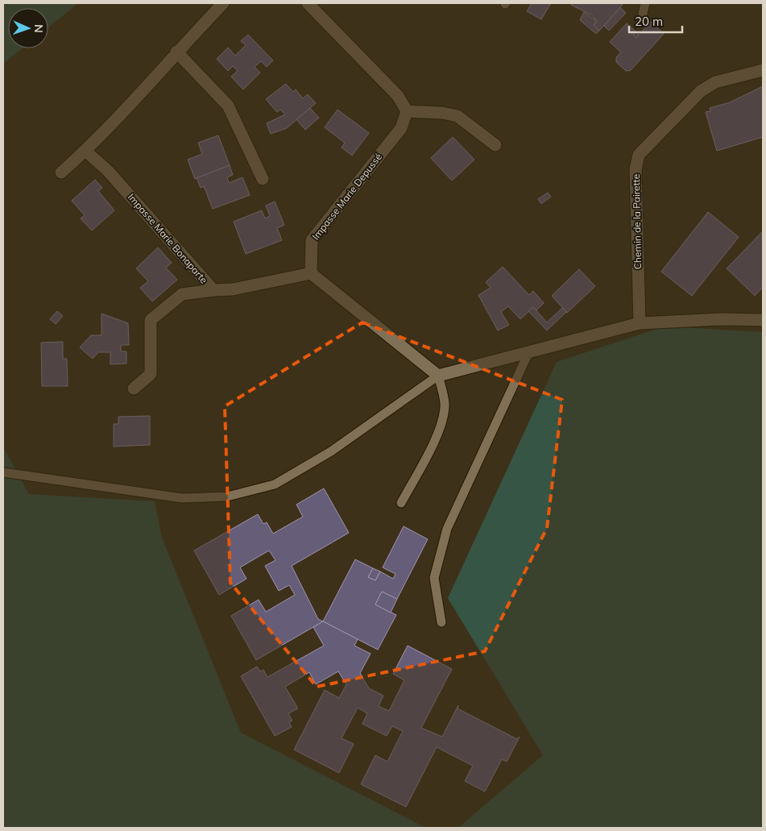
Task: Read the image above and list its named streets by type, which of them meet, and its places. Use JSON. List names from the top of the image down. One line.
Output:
{"streets":{"street":["Impasse Marie Depussé","Chemin de la Pairette","Impasse Marie Bonaparte"]},"crossings":[["Impasse Marie Depussé","Impasse Marie Bonaparte"]],"scale_bar":"20 m","north":"right"}
